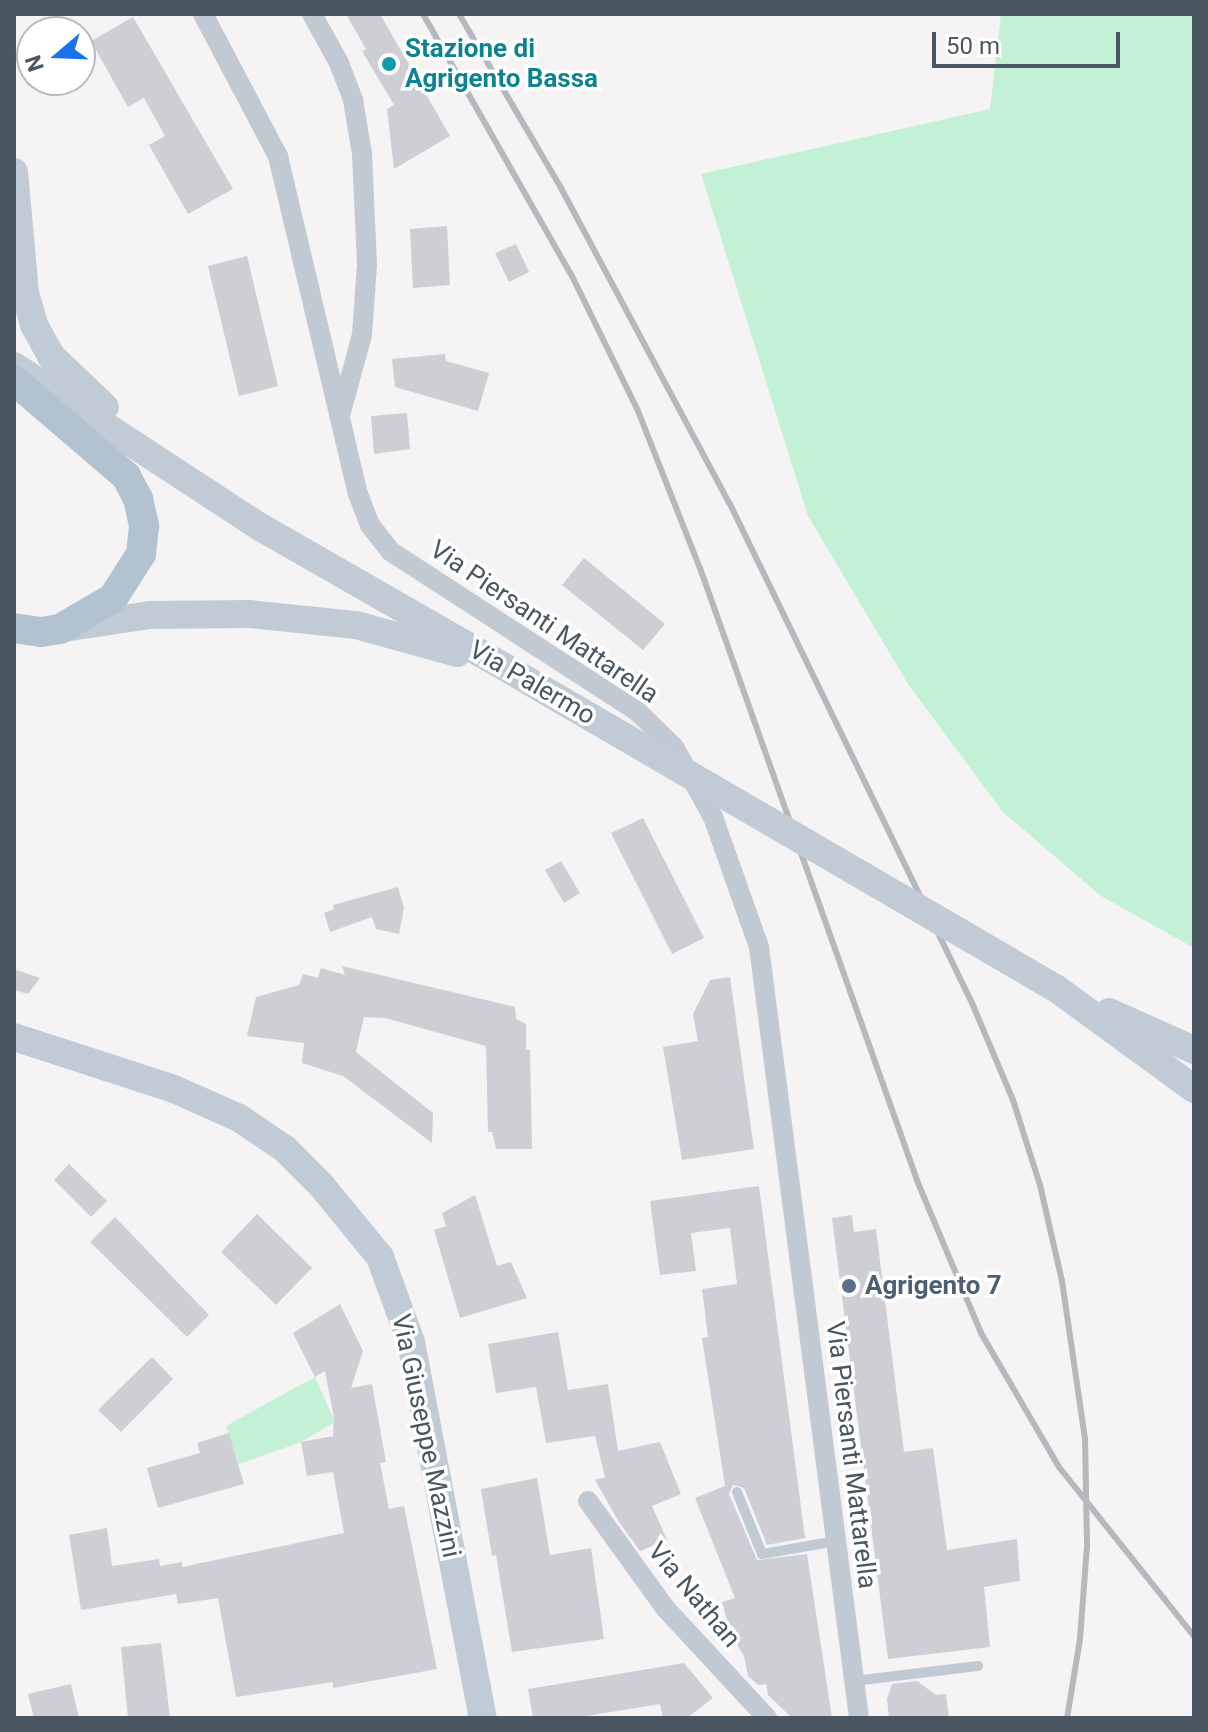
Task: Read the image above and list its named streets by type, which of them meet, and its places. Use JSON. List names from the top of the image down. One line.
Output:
{"streets":{"main road":["Via Palermo","Via Giuseppe Mazzini"],"street":["Via Piersanti Mattarella","Via Nathan"]},"places":["Stazione di Agrigento Bassa","Agrigento 7"],"scale_bar":"50 m","north":"left"}
